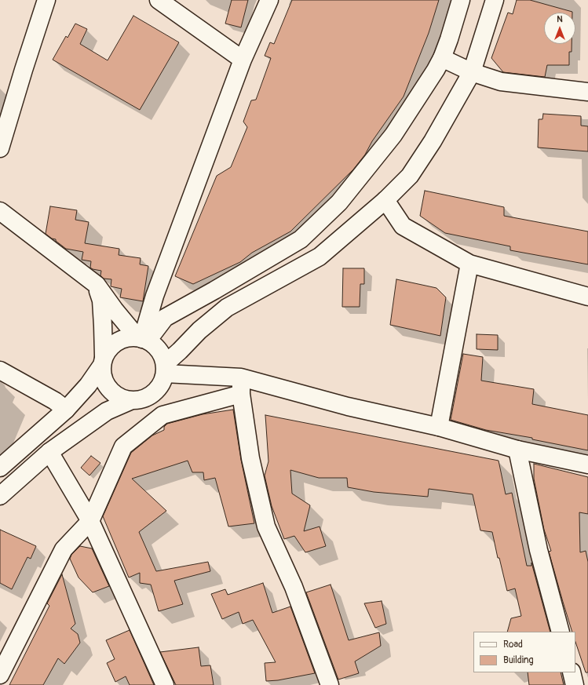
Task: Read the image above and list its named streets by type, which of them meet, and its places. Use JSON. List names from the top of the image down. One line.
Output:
{"legend":["Road","Building"],"north":"top"}
